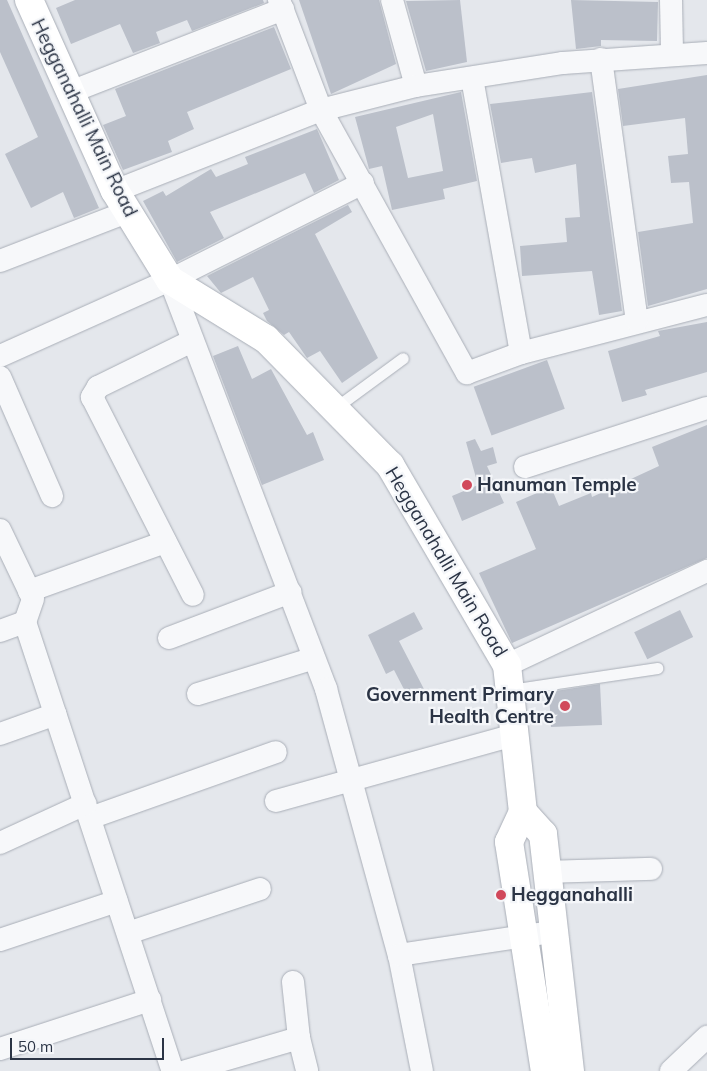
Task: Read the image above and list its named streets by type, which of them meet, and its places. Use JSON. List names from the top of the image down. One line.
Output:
{"streets":{"main road":["Hegganahalli Main Road"]},"places":["Hanuman Temple","Government Primary Health Centre","Hegganahalli"],"scale_bar":"50 m"}
